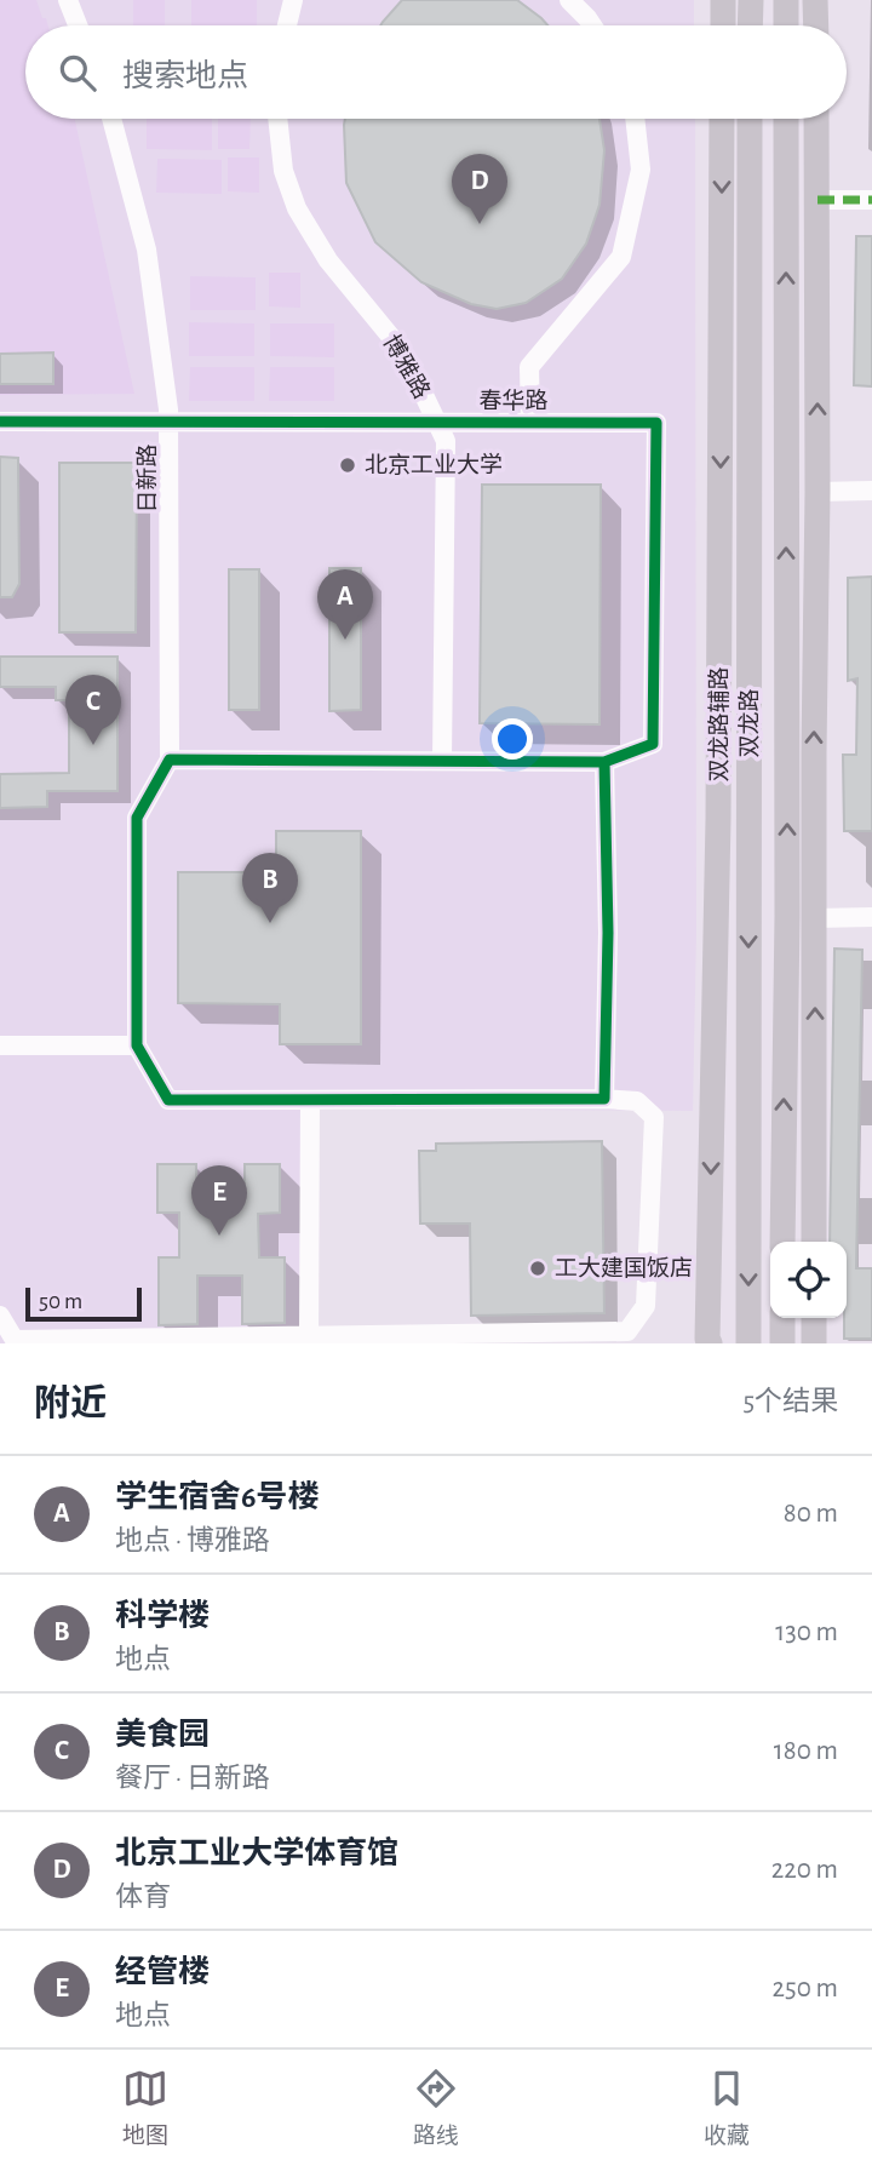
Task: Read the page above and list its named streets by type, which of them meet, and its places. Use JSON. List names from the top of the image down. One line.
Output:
{"streets":{"main road":["双龙路","双龙路辅路"],"street":["博雅路","春华路","日新路"]},"crossings":[["博雅路","春华路"],["春华路","日新路"]],"places":["北京工业大学","工大建国饭店"],"scale_bar":"50 m","page":{"search":"搜索地点","pins":["D","A","C","B","E"],"scale":"50 m","heading":["附近","5个结果"],"list":[{"mark":"A","name":"学生宿舍6号楼","note":"地点 · 博雅路","value":"80 m"},{"mark":"B","name":"科学楼","note":"地点","value":"130 m"},{"mark":"C","name":"美食园","note":"餐厅 · 日新路","value":"180 m"},{"mark":"D","name":"北京工业大学体育馆","note":"体育","value":"220 m"},{"mark":"E","name":"经管楼","note":"地点","value":"250 m"}],"nav":["地图","路线","收藏"]}}
